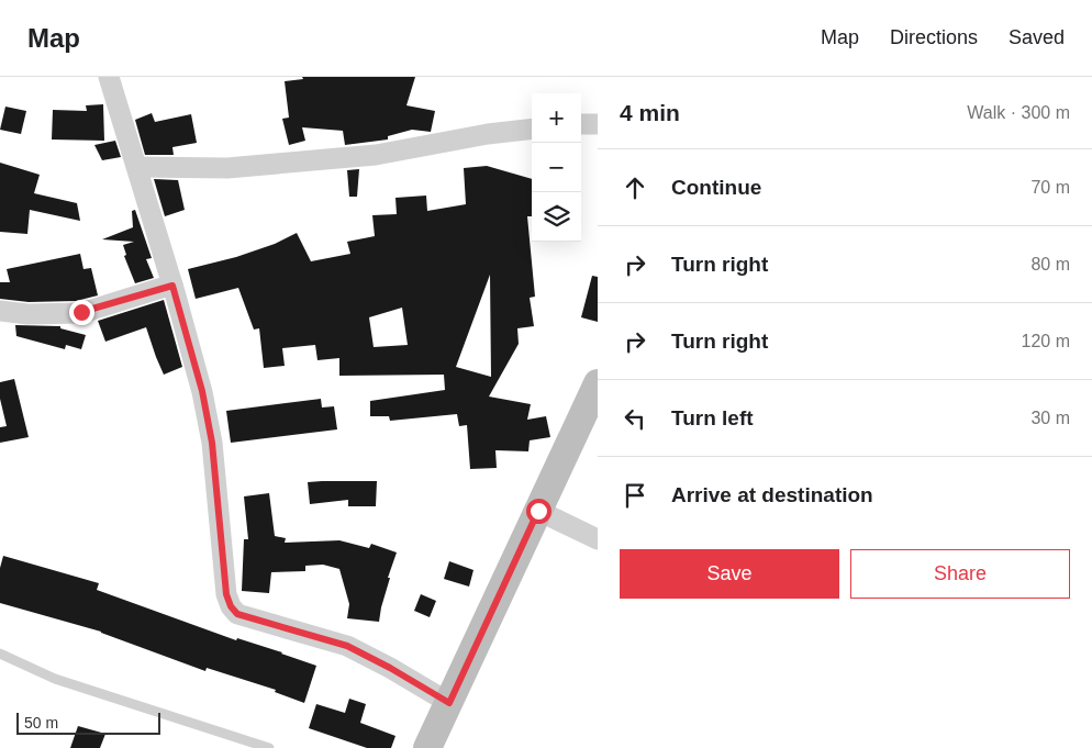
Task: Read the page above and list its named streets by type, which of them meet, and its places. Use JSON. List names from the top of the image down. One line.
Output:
{"scale_bar":"50 m","page":{"header":"Map","nav":["Map","Directions","Saved"],"heading":["4 min","Walk · 300 m"],"map_buttons":["+","−"],"list":[["Continue","70 m"],["Turn right","80 m"],["Turn right","120 m"],["Turn left","30 m"],"Arrive at destination"],"buttons":["Save","Share"],"scale":"50 m"}}
